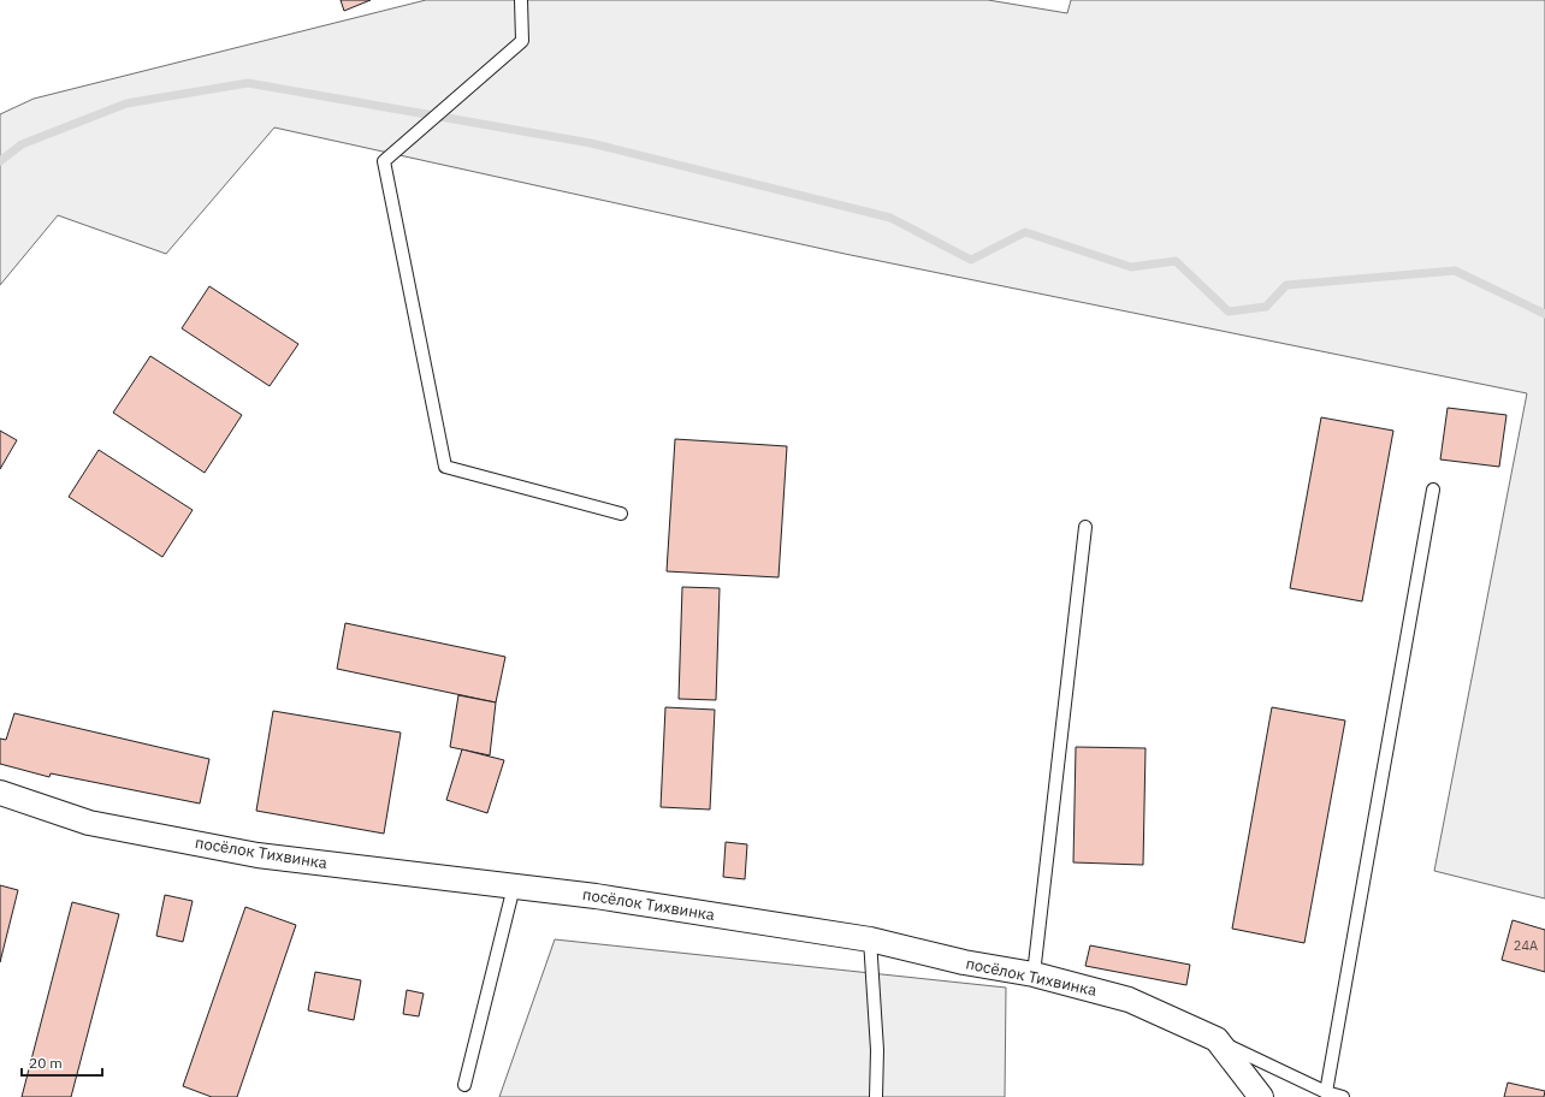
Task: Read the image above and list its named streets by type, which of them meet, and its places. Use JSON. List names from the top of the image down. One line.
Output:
{"streets":{"street":["посёлок Тихвинка"]},"house_numbers":["24А"],"scale_bar":"20 m"}
